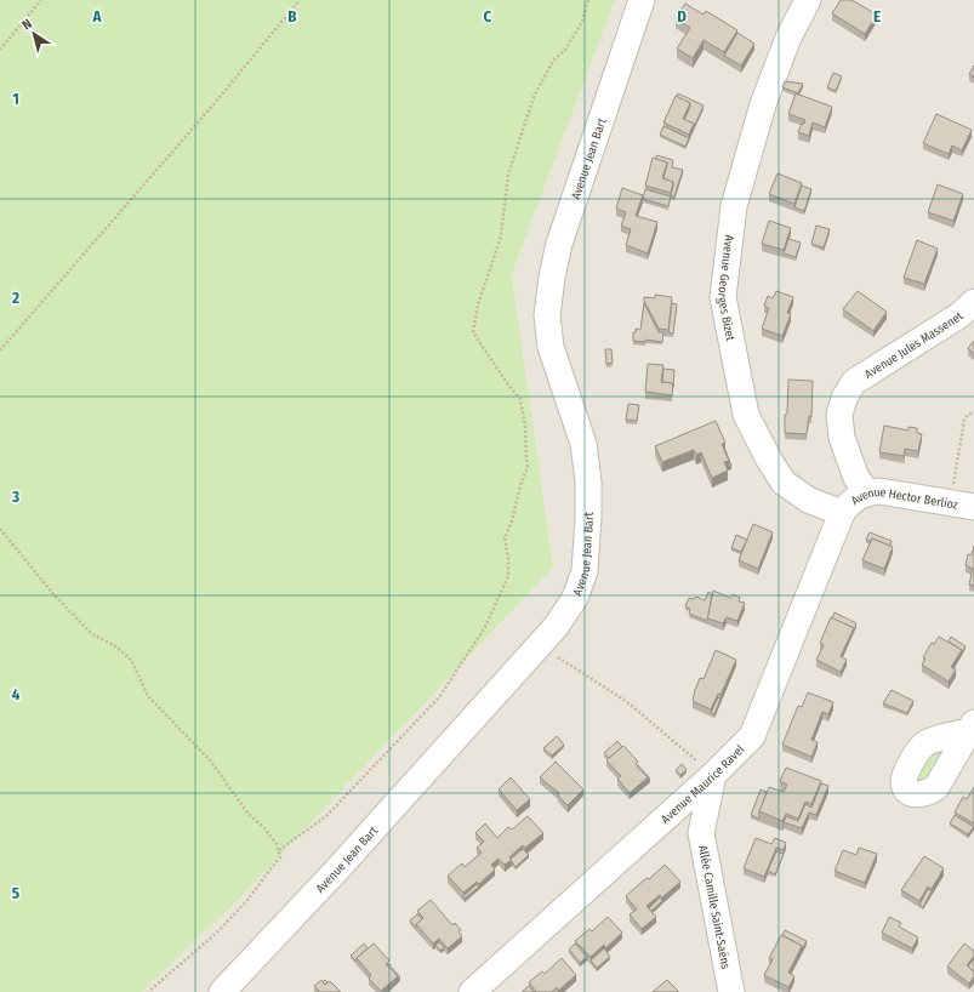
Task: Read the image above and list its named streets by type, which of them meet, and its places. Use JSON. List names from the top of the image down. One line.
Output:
{"streets":{"street":["Avenue Jean Bart","Avenue Georges Bizet","Avenue Jules Massenet","Avenue Hector Berlioz","Avenue Maurice Ravel","Allée Camille Saint-Saëns"]},"crossings":[["Avenue Georges Bizet","Avenue Hector Berlioz"],["Avenue Georges Bizet","Avenue Maurice Ravel"],["Avenue Jules Massenet","Avenue Hector Berlioz"],["Avenue Hector Berlioz","Avenue Maurice Ravel"]],"north":"top left","grid":{"columns":["A","B","C","D","E"],"rows":["1","2","3","4","5"]}}
